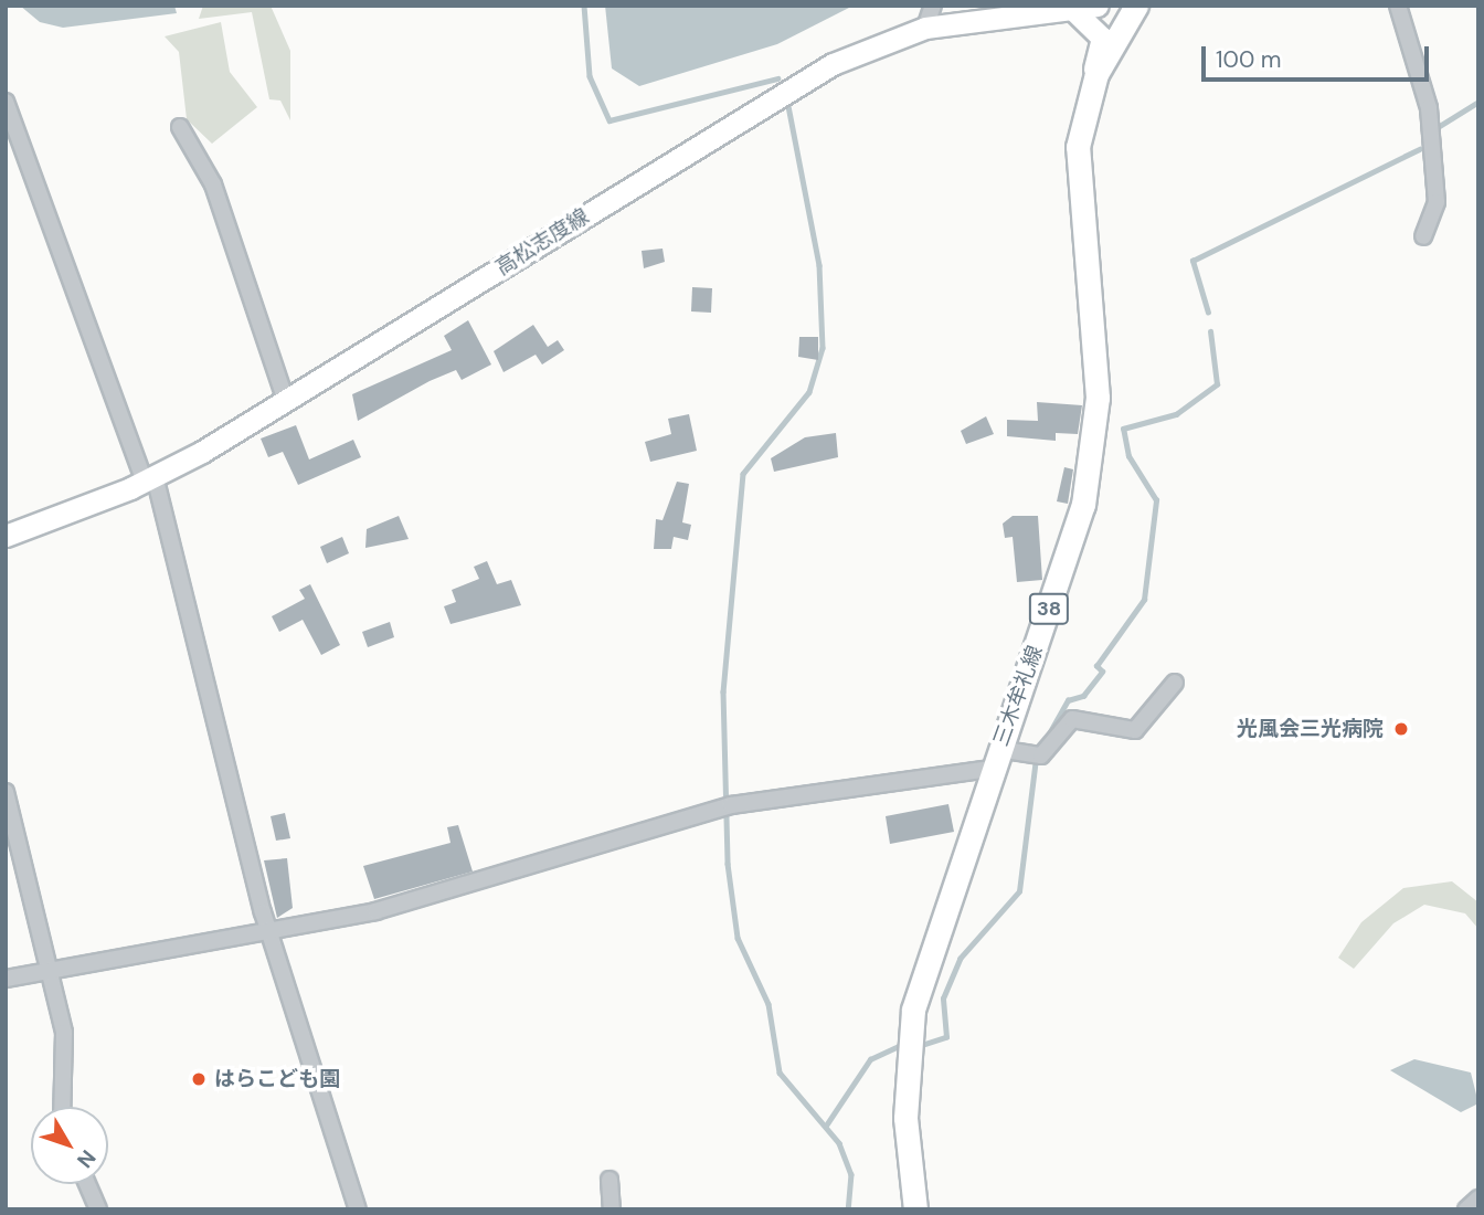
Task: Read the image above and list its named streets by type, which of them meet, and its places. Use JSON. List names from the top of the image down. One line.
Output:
{"streets":{"main road":["高松志度線","38","三木牟礼線"]},"places":["光風会三光病院","はらこども園"],"scale_bar":"100 m","north":"bottom right"}
